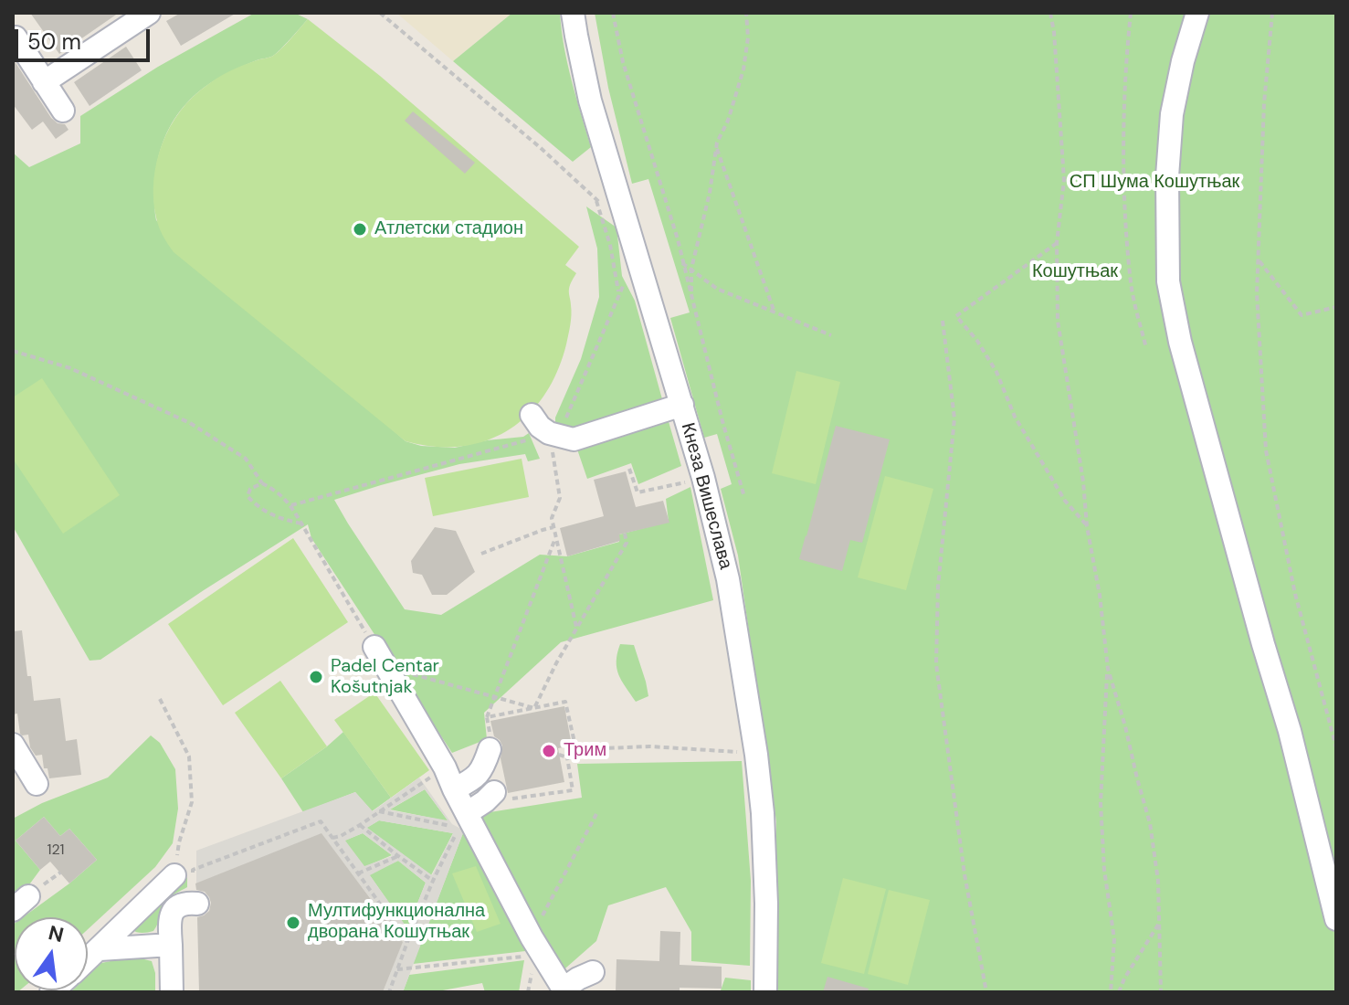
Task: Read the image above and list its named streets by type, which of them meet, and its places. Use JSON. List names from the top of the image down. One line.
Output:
{"streets":{"street":["Кнеза Вишеслава"]},"parks":["СП Шума Кошутњак","Кошутњак"],"places":["Атлетски стадион","Padel Centar Košutnjak","Трим","Мултифункционална дворана Кошутњак"],"house_numbers":["121"],"scale_bar":"50 m","north":"top"}
